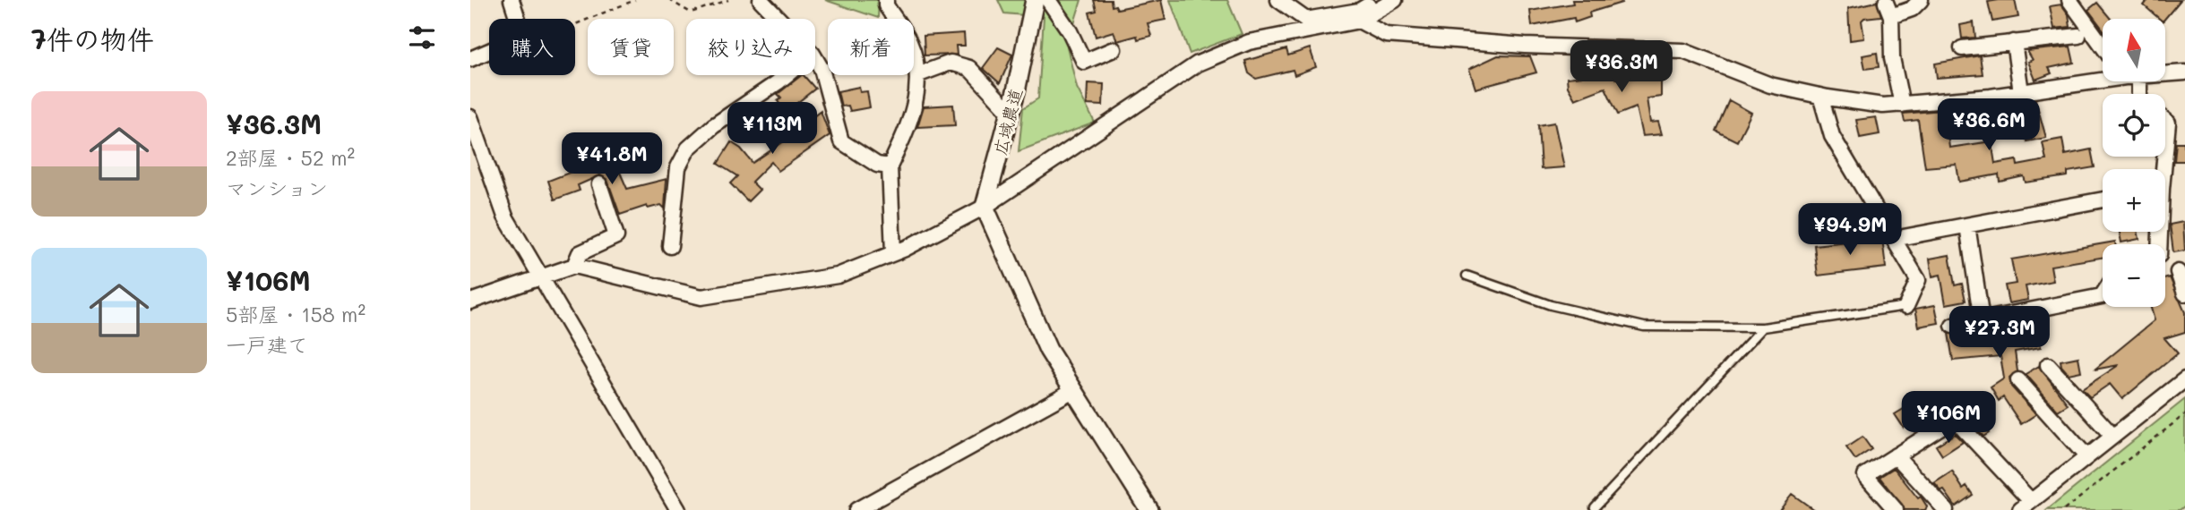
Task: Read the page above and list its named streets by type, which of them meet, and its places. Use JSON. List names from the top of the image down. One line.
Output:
{"streets":{"street":["広域農道"]},"north":"top","page":{"heading":"7件の物件","map_buttons":["+","−"],"chip":["購入","賃貸","絞り込み","新着"],"price":["¥36.3M","¥36.6M","¥113M","¥41.8M","¥94.9M","¥27.3M","¥106M"],"list":[{"name":"¥36.3M","note":"2部屋 · 52 m² · マンション"},{"name":"¥106M","note":"5部屋 · 158 m² · 一戸建て"}]}}
